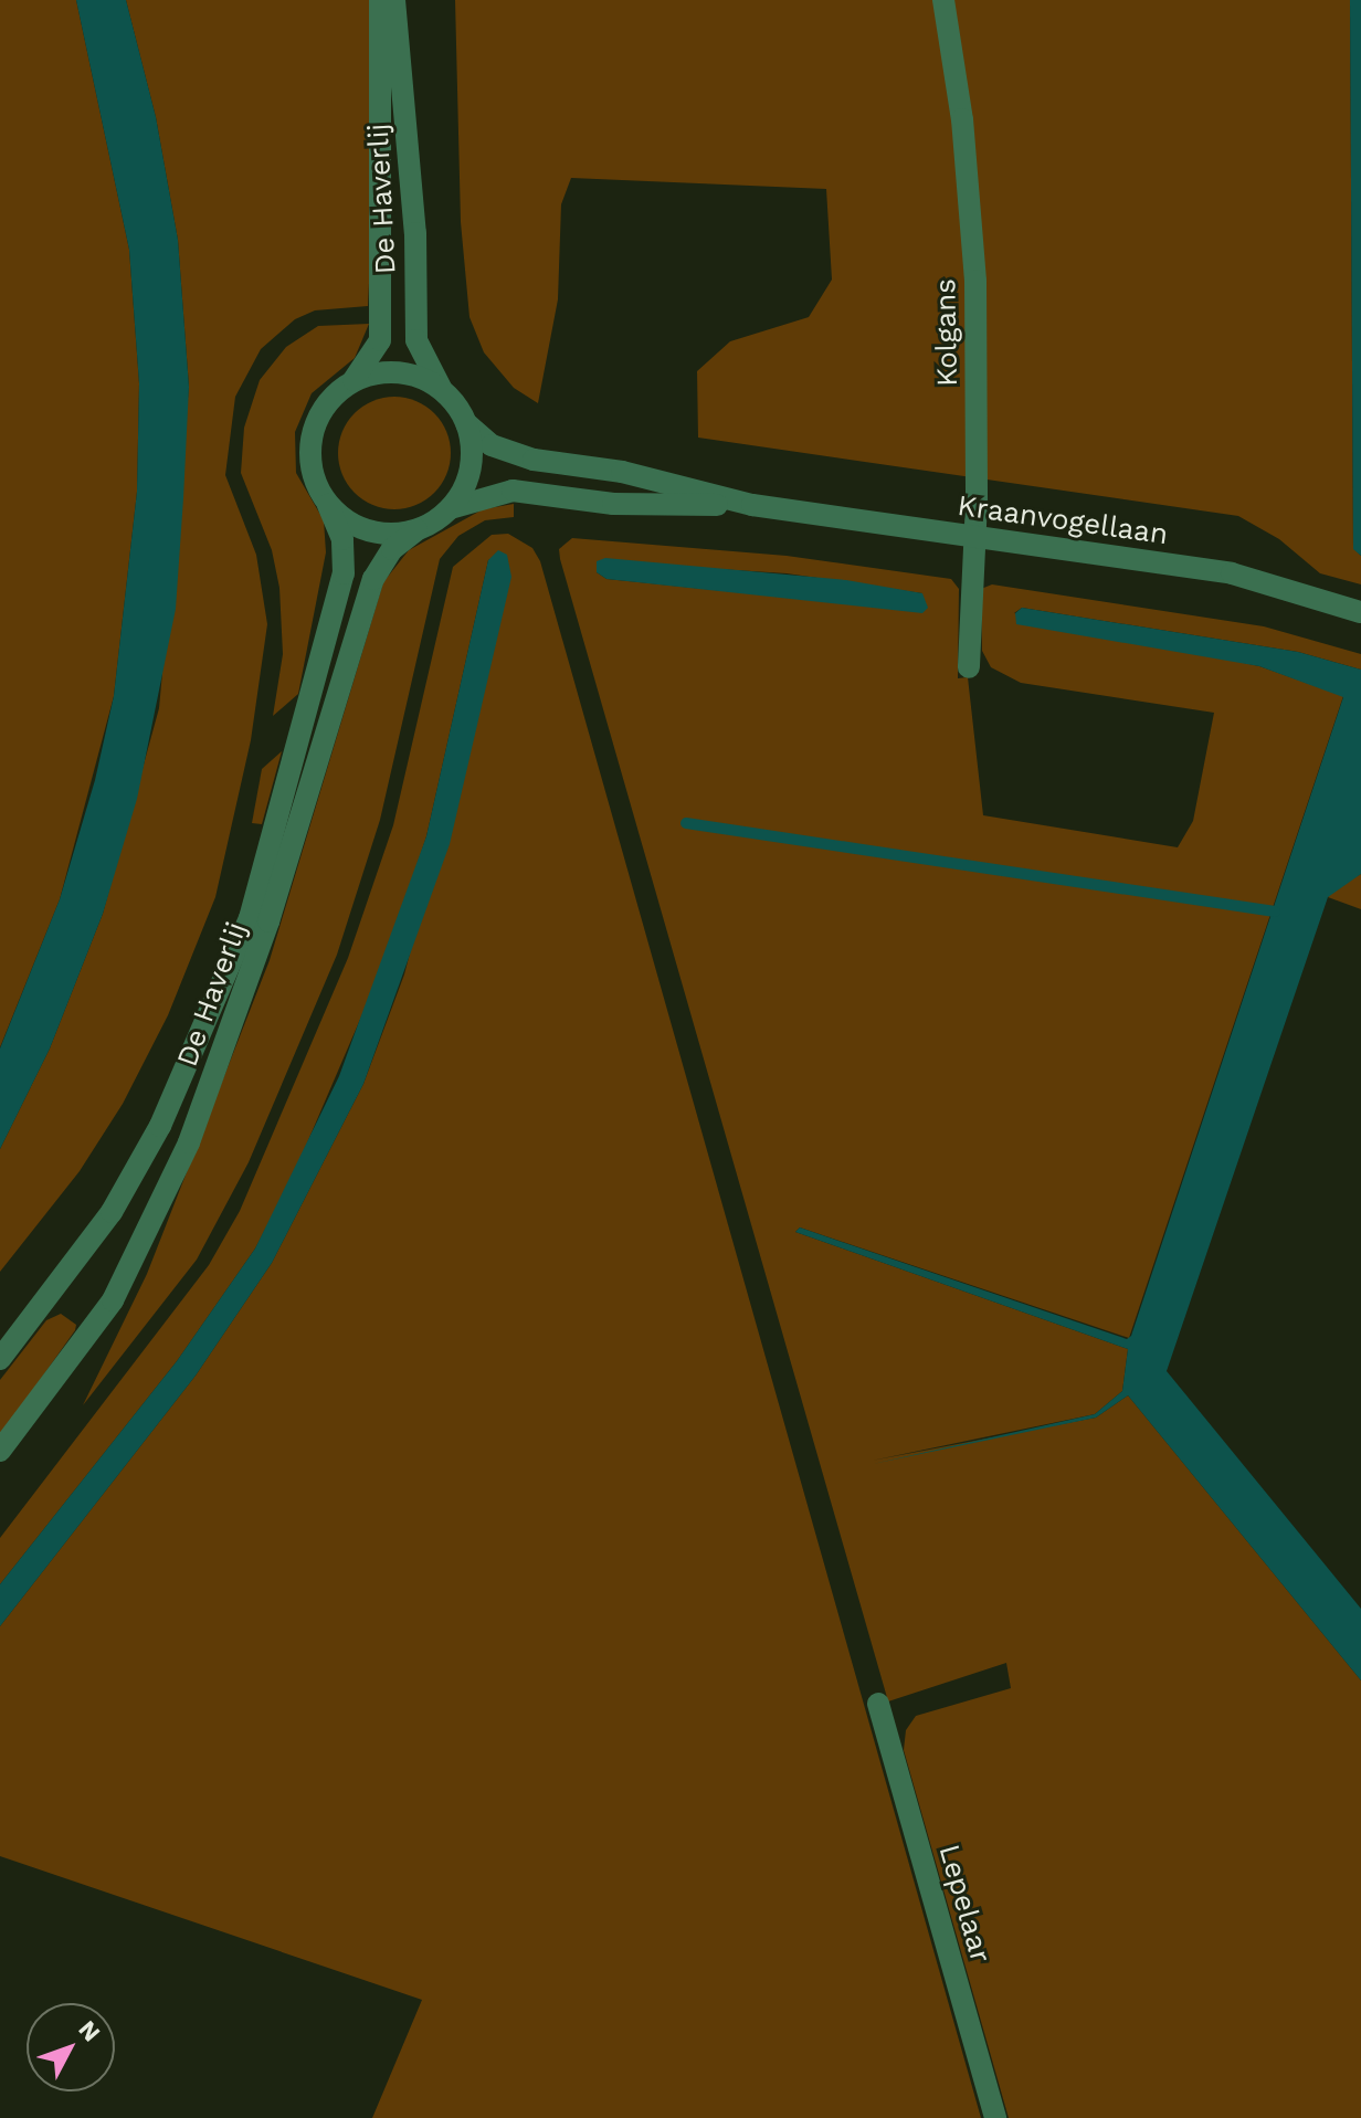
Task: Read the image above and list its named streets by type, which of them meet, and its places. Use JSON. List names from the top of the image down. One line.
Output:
{"streets":{"street":["De Haverlij","Kolgans","Kraanvogellaan","Lepelaar"]},"crossings":[["De Haverlij","Kraanvogellaan"],["Kolgans","Kraanvogellaan"]],"north":"top right"}
